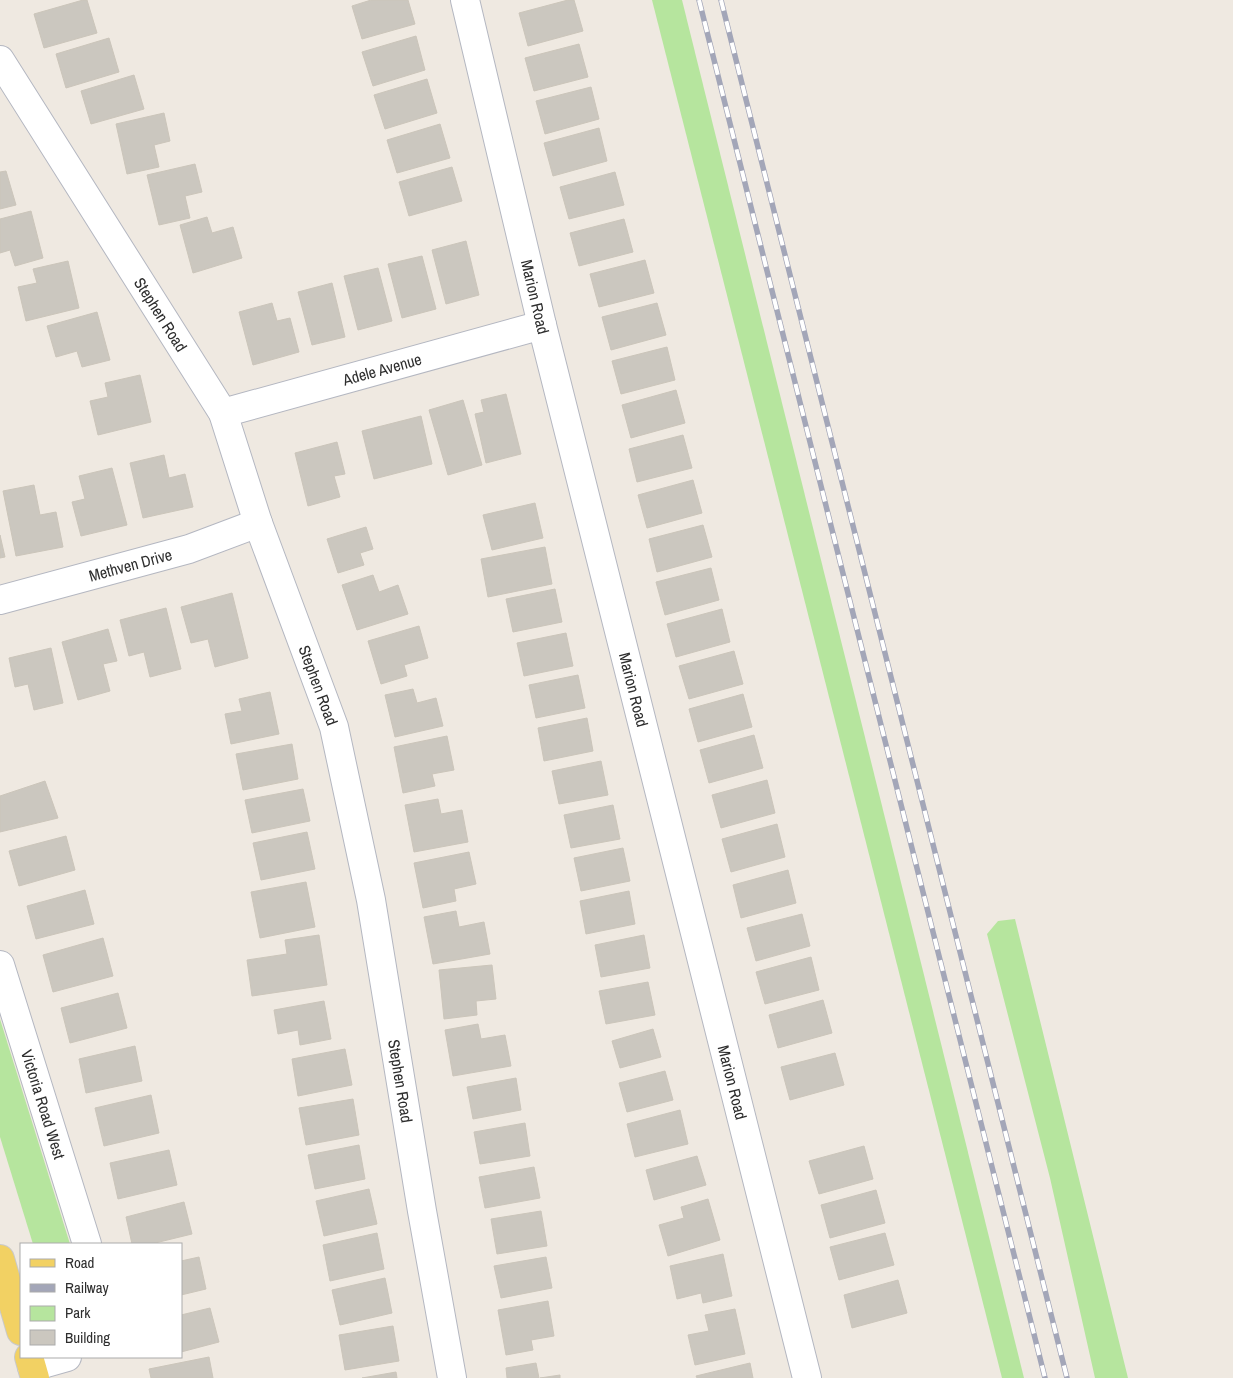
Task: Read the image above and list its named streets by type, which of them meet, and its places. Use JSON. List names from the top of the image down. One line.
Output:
{"streets":{"street":["Marion Road","Stephen Road","Adele Avenue","Methven Drive","Victoria Road West"]},"crossings":[["Marion Road","Adele Avenue"],["Stephen Road","Adele Avenue"],["Stephen Road","Methven Drive"]],"legend":["Road","Railway","Park","Building"]}
